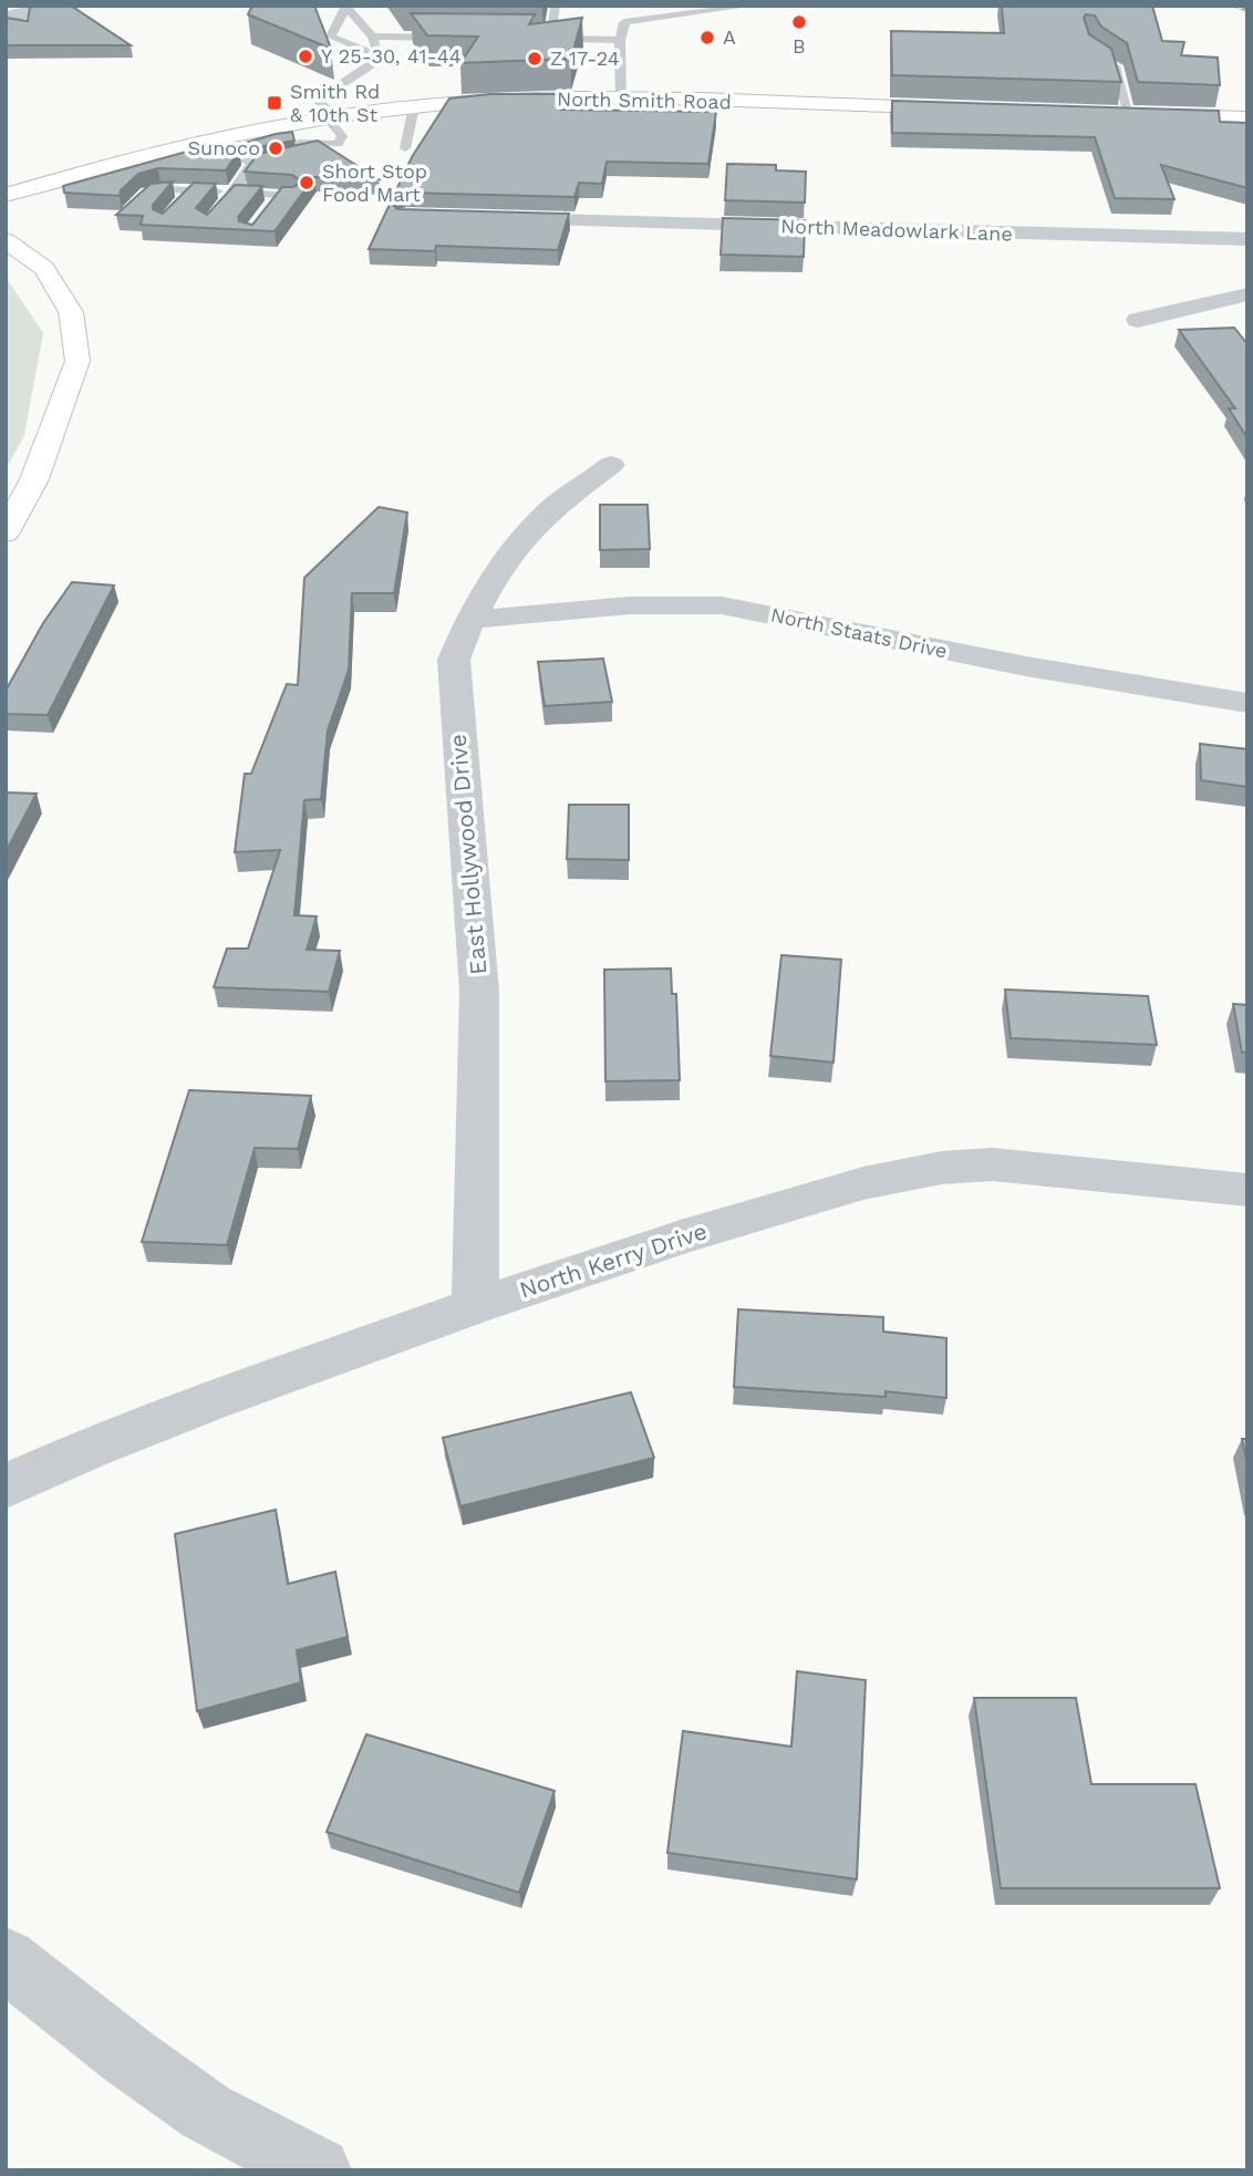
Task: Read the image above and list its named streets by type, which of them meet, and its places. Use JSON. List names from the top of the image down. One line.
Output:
{"streets":{"main road":["North Smith Road"],"street":["North Meadowlark Lane","North Staats Drive","East Hollywood Drive","North Kerry Drive"]},"crossings":[["North Staats Drive","East Hollywood Drive"],["East Hollywood Drive","North Kerry Drive"]],"places":{"other":["B","A","Y 25-30, 41-44","Z 17-24","Sunoco","Short Stop Food Mart"],"transit":["Smith Rd & 10th St"]}}
